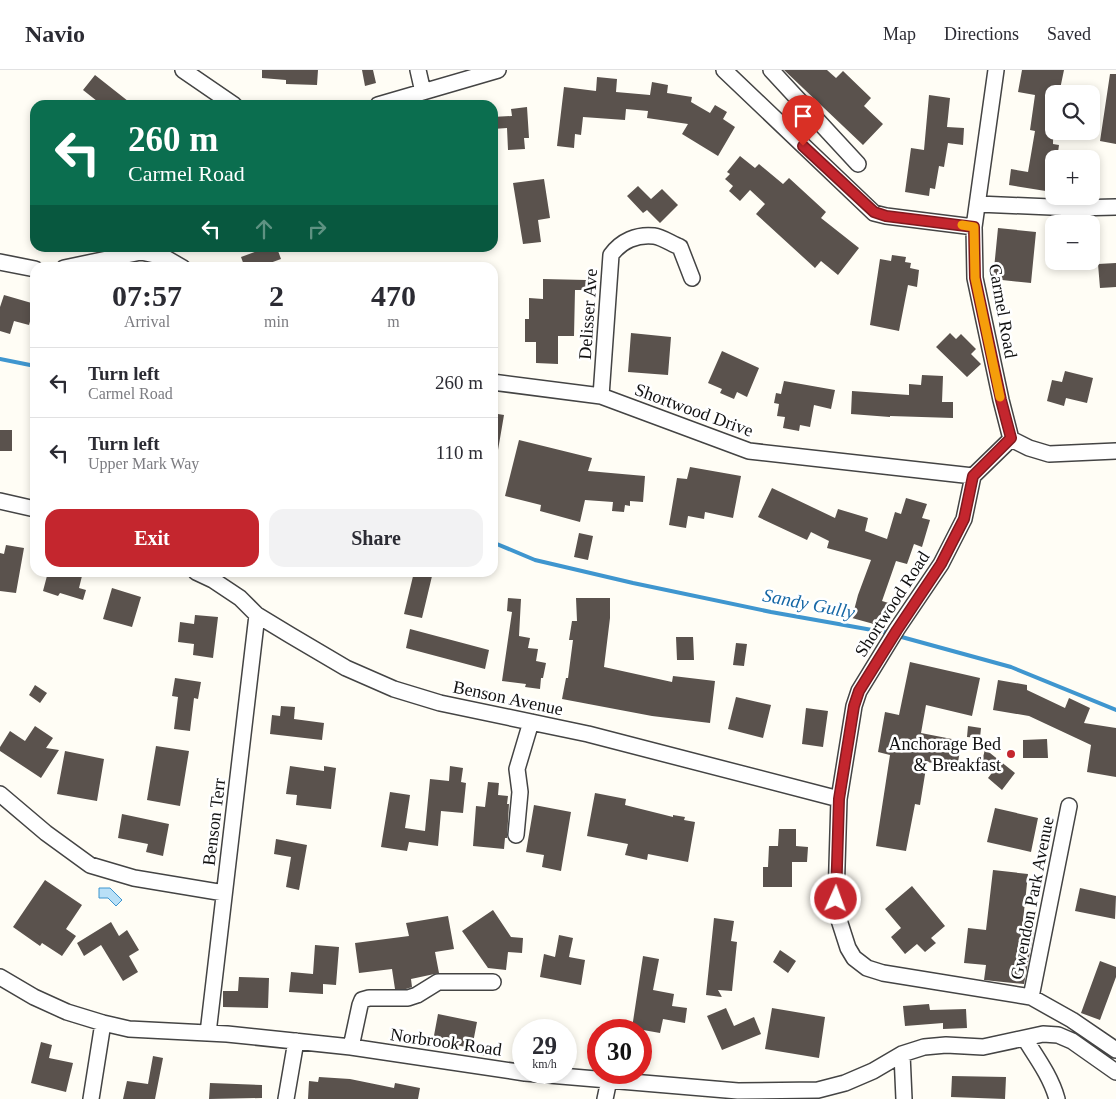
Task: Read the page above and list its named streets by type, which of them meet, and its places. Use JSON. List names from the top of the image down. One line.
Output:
{"streets":{"street":["Carmel Road","Delisser Ave","Shortwood Drive","Shortwood Road","Benson Avenue","Benson Terr","Gwendon Park Avenue","Norbrook Road"]},"crossings":[["Delisser Ave","Shortwood Drive"],["Shortwood Drive","Shortwood Road"],["Shortwood Road","Benson Avenue"],["Shortwood Road","Gwendon Park Avenue"],["Benson Avenue","Benson Terr"],["Benson Terr","Norbrook Road"]],"water":["Sandy Gully"],"places":["Anchorage Bed & Breakfast"],"page":{"header":"Navio","nav":["Map","Directions","Saved"],"map_buttons":["+","−"],"turn":["260 m","Carmel Road"],"eta":["07:57","Arrival","2","min","470","m"],"list":[{"name":"Turn left","note":"Carmel Road","value":"260 m"},{"name":"Turn left","note":"Upper Mark Way","value":"110 m"}],"buttons":["Exit","Share"],"speed":"29 km/h","limit":"30"}}
